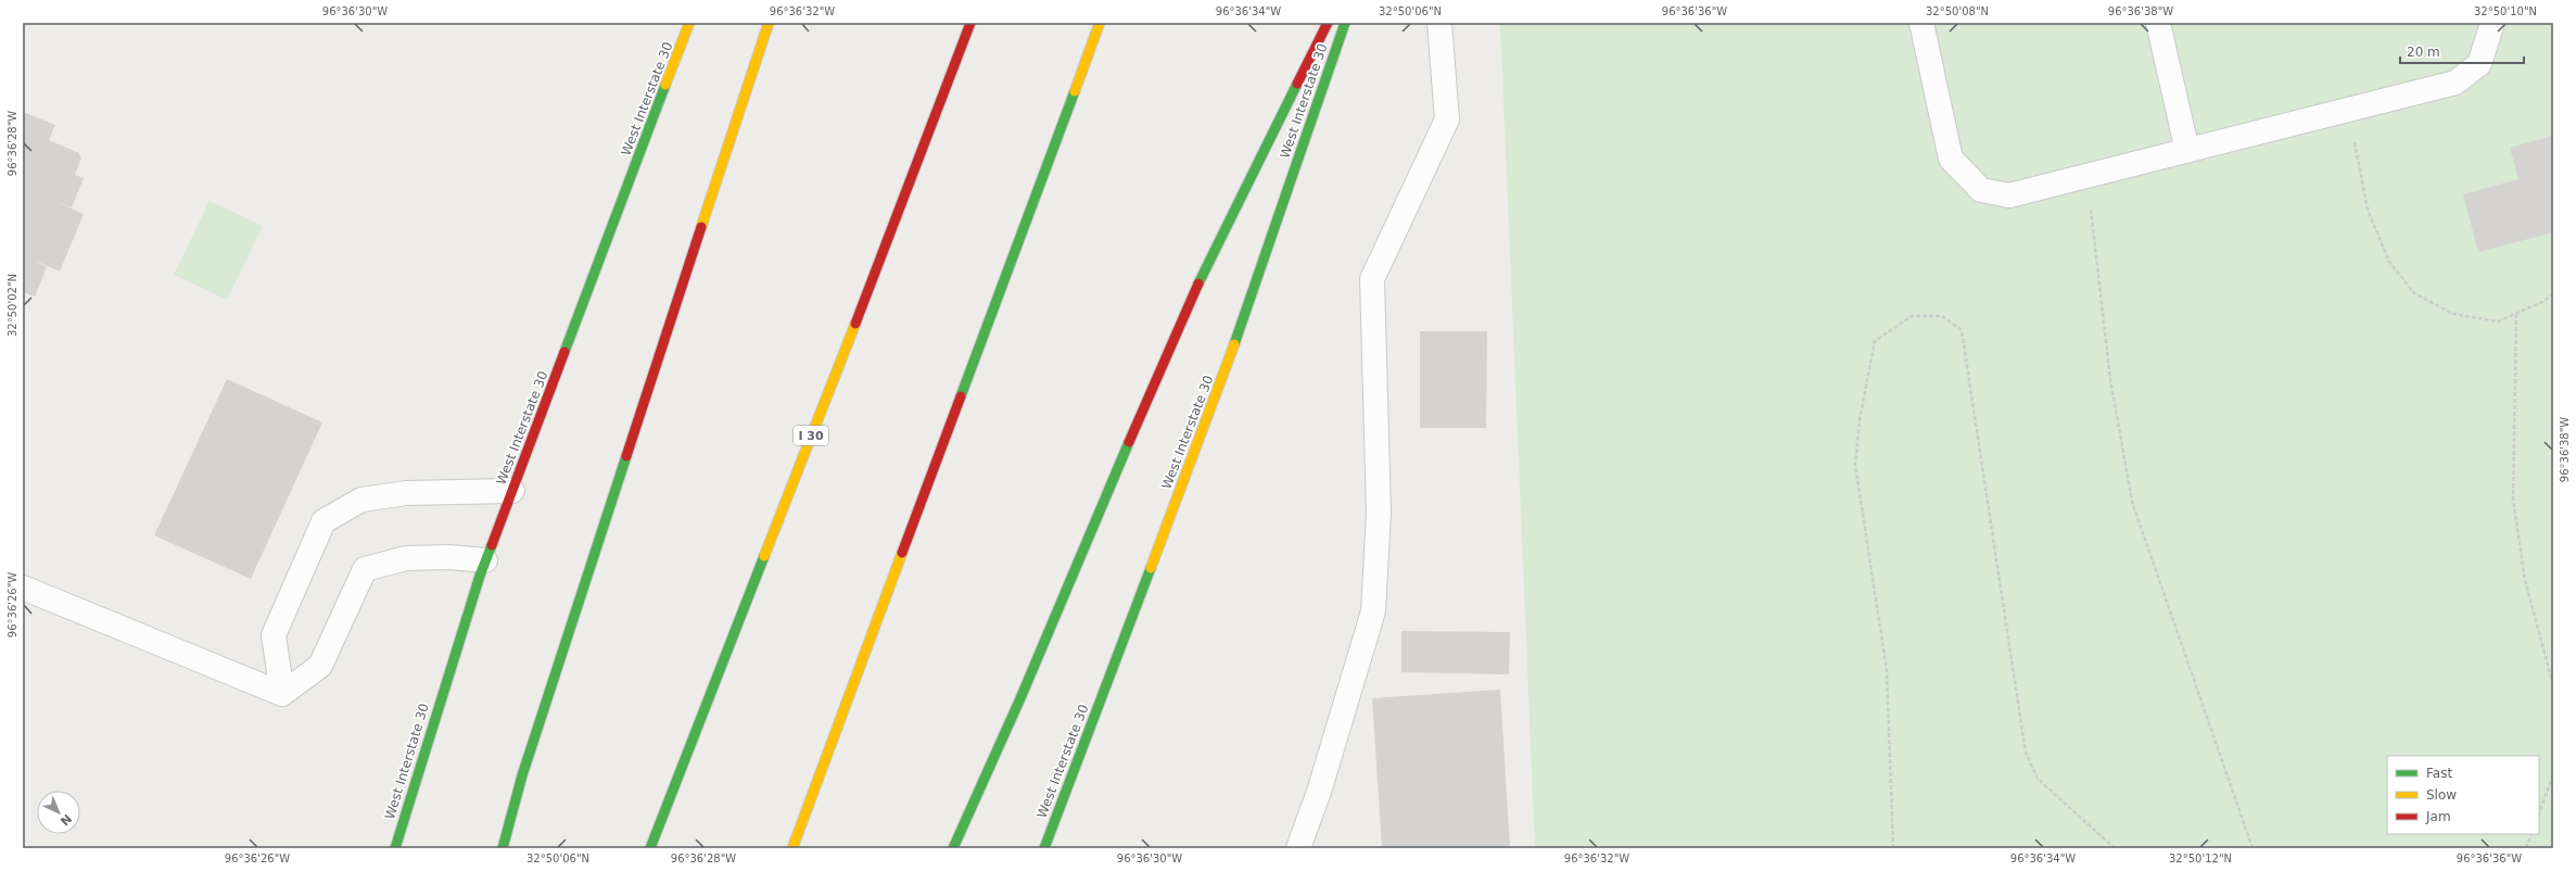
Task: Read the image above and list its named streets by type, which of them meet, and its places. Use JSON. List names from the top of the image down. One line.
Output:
{"streets":{"main road":["West Interstate 30","I 30"]},"legend":["Fast","Slow","Jam"],"scale_bar":"20 m","north":"bottom right","coordinates":["96°36'30\"W","96°36'32\"W","96°36'34\"W","32°50'06\"N","96°36'36\"W","32°50'08\"N","96°36'38\"W","32°50'10\"N","96°36'28\"W","32°50'02\"N","96°36'26\"W","32°50'12\"N"]}
